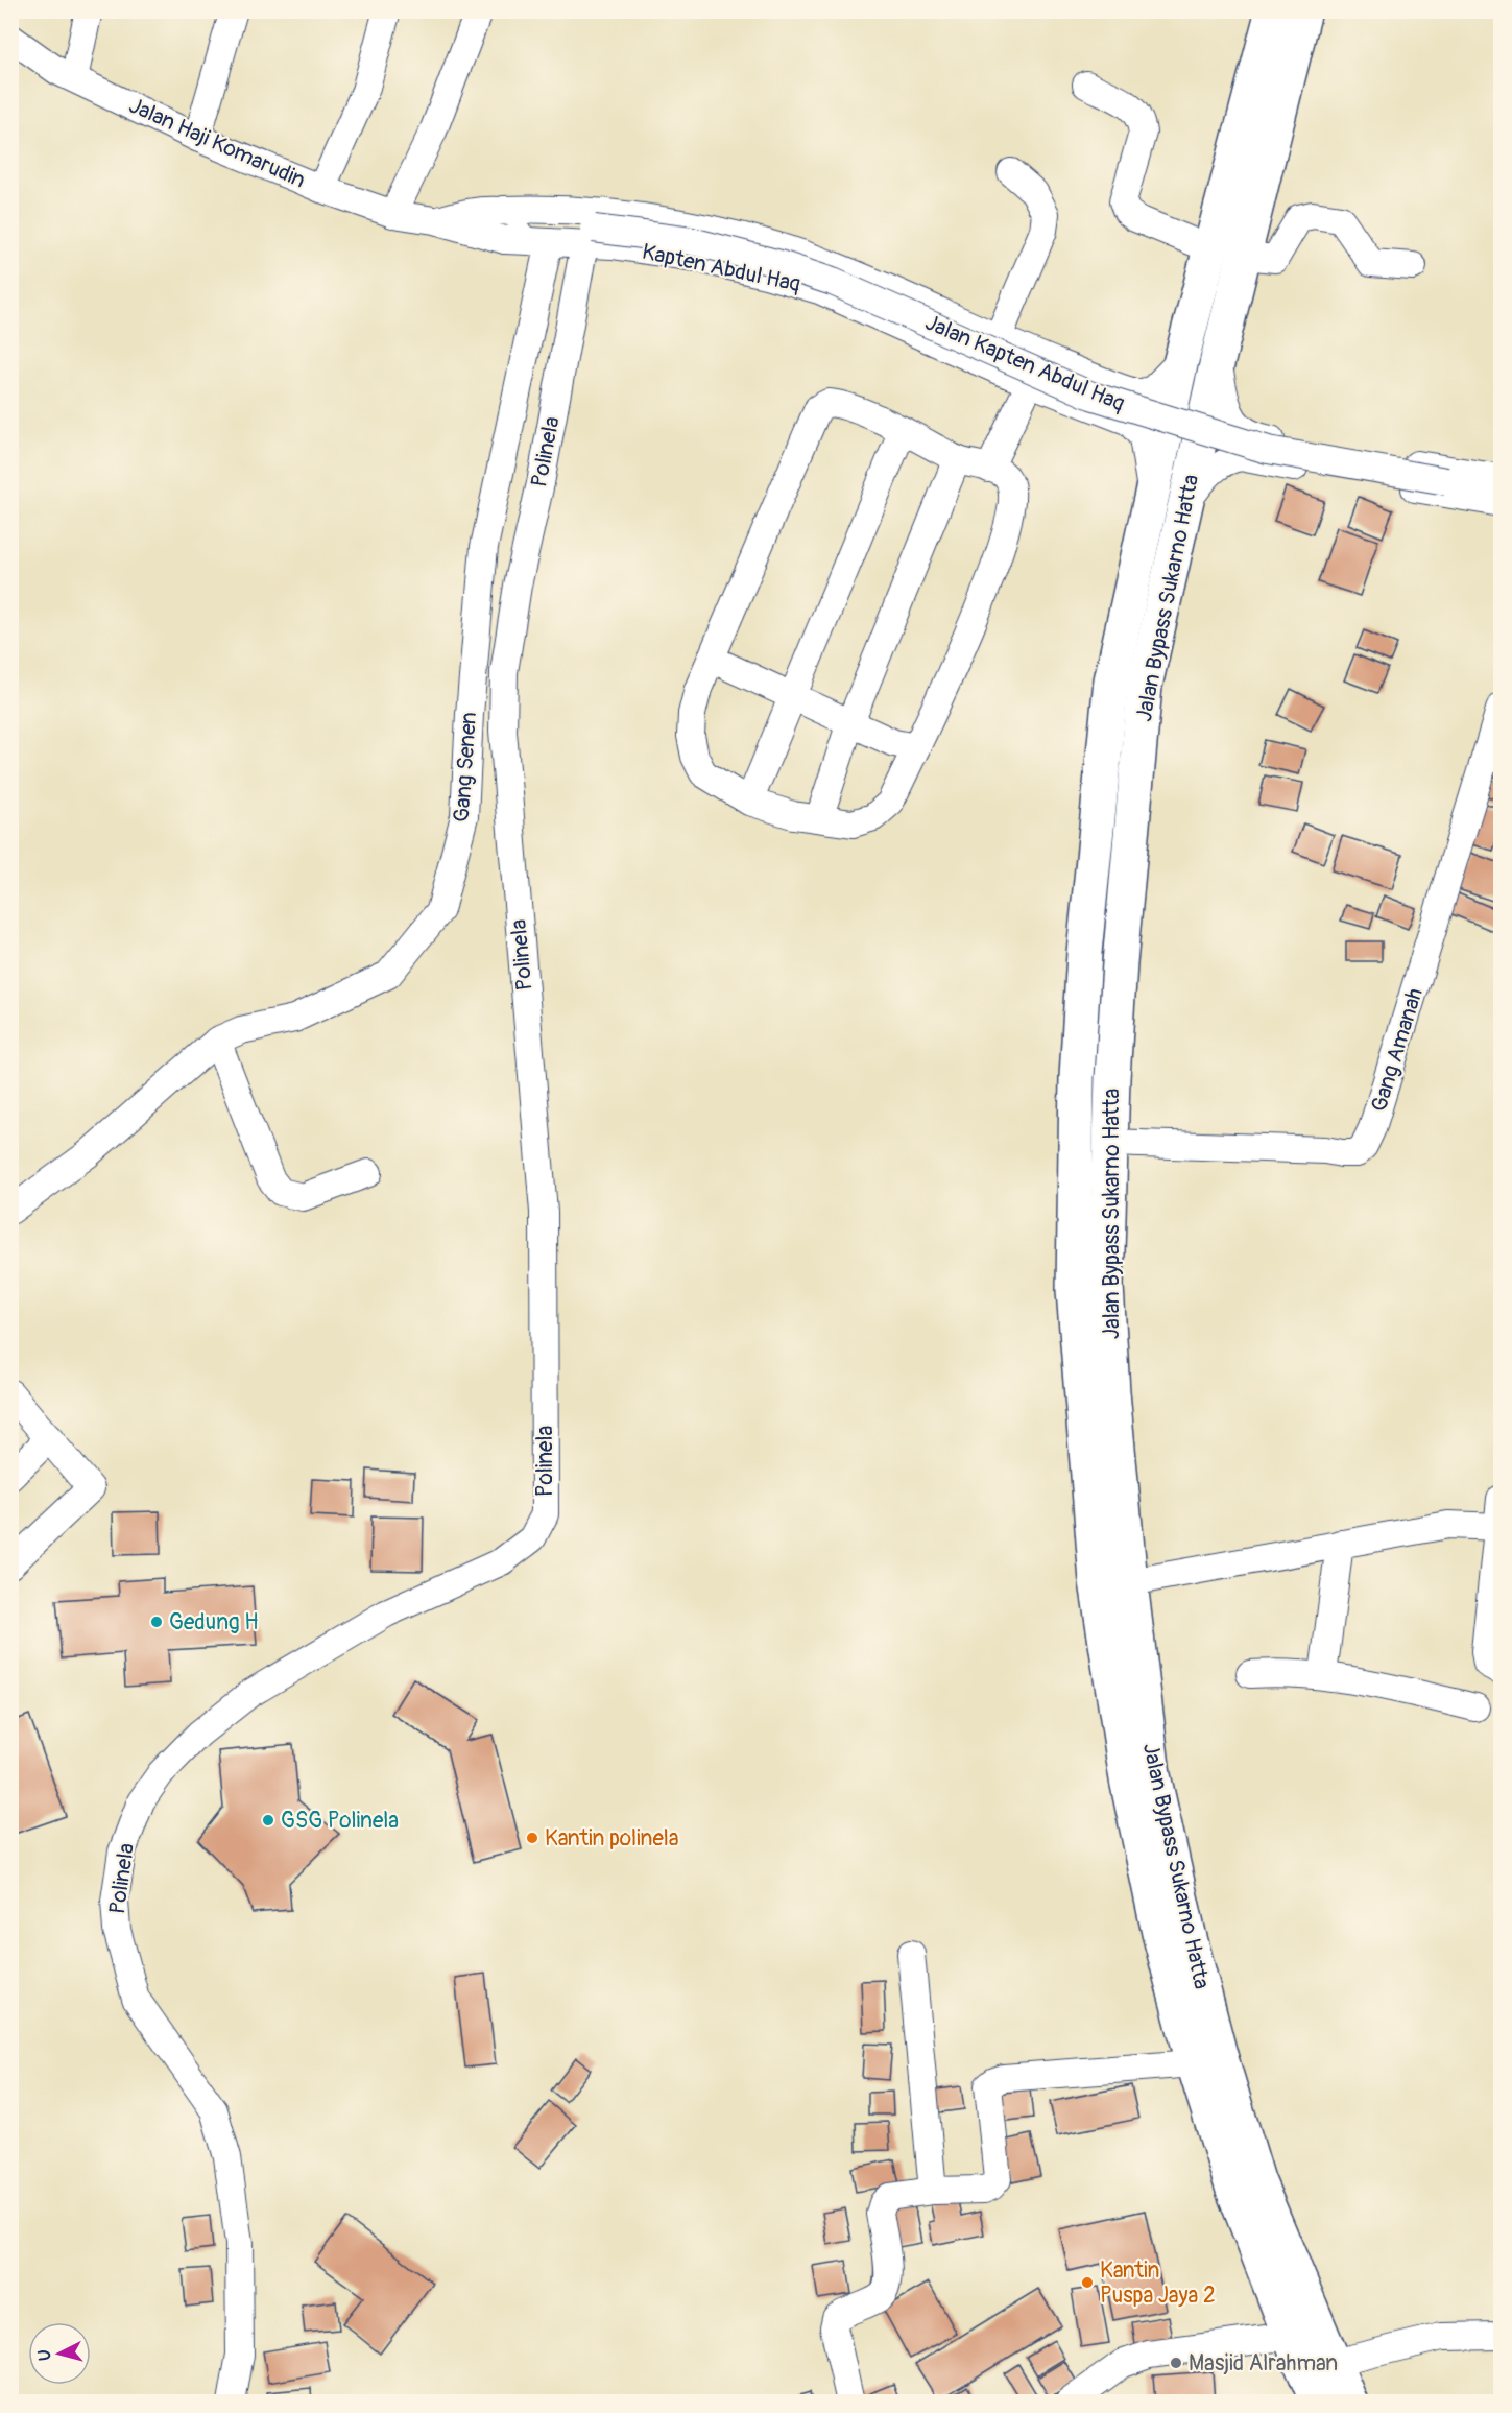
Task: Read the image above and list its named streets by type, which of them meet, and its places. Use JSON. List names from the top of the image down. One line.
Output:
{"streets":{"highway":["Jalan Bypass Sukarno Hatta"],"street":["Jalan Haji Komarudin","Kapten Abdul Haq","Jalan Kapten Abdul Haq","Polinela","Gang Senen","Gang Amanah"]},"crossings":[["Jalan Haji Komarudin","Jalan Kapten Abdul Haq"],["Kapten Abdul Haq","Jalan Kapten Abdul Haq"],["Kapten Abdul Haq","Polinela"],["Kapten Abdul Haq","Jalan Bypass Sukarno Hatta"],["Kapten Abdul Haq","Gang Senen"],["Jalan Kapten Abdul Haq","Polinela"],["Jalan Kapten Abdul Haq","Jalan Bypass Sukarno Hatta"],["Jalan Bypass Sukarno Hatta","Gang Amanah"]],"places":["Gedung H","GSG Polinela","Kantin polinela","Kantin Puspa Jaya 2","Masjid Alrahman"],"north":"left"}
